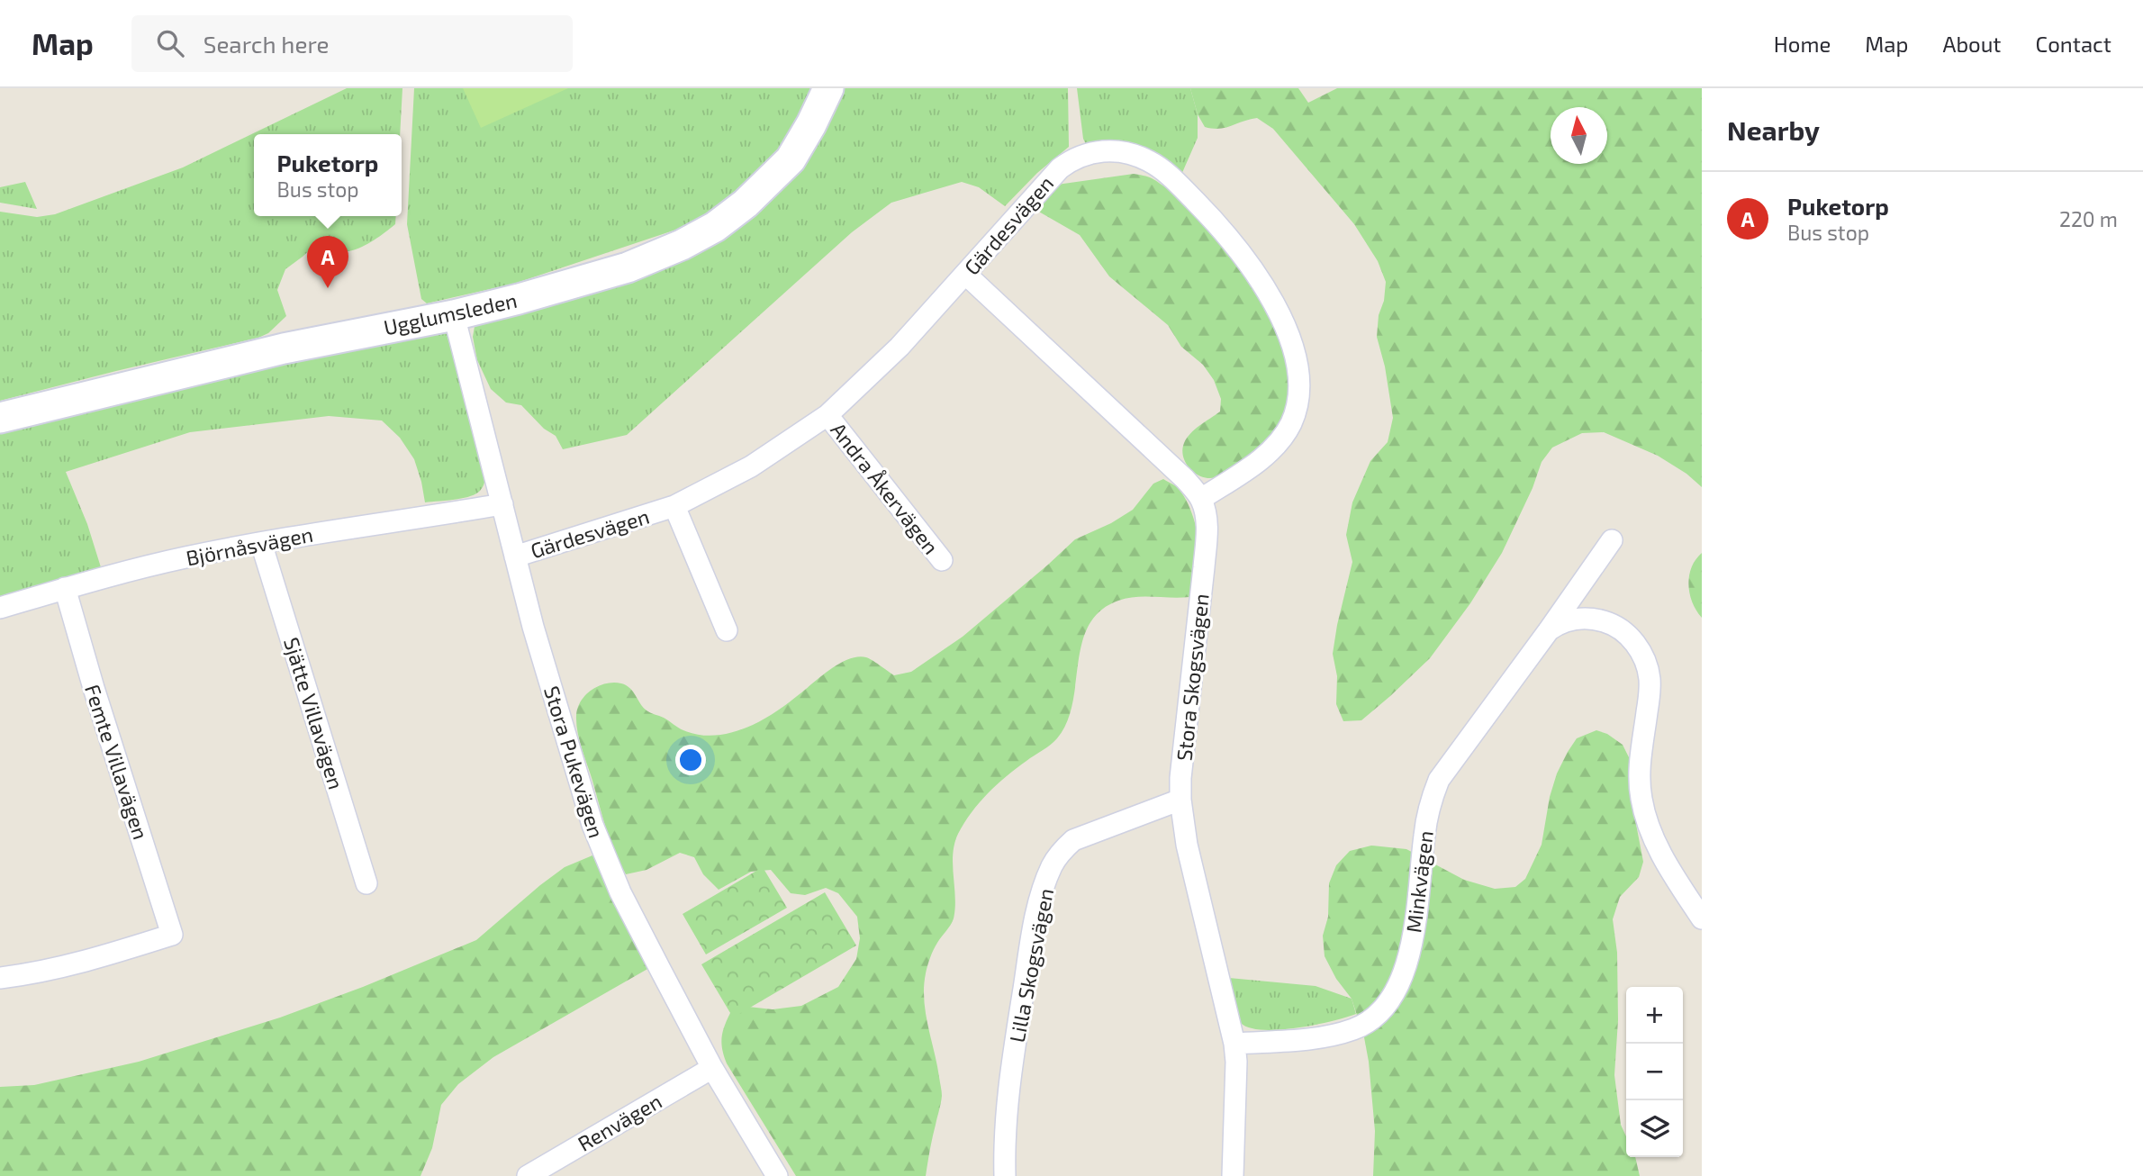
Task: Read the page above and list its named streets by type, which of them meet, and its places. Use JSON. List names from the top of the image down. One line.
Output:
{"streets":{"street":["Gärdesvägen","Ugglumsleden","Andra Åkervägen","Björnåsvägen","Stora Skogsvägen","Sjätte Villavägen","Femte Villavägen","Stora Pukevägen","Minkvägen","Lilla Skogsvägen","Renvägen"]},"crossings":[["Gärdesvägen","Andra Åkervägen"],["Gärdesvägen","Stora Skogsvägen"],["Gärdesvägen","Stora Pukevägen"],["Ugglumsleden","Stora Pukevägen"],["Björnåsvägen","Sjätte Villavägen"],["Björnåsvägen","Femte Villavägen"],["Björnåsvägen","Stora Pukevägen"],["Stora Skogsvägen","Minkvägen"],["Stora Skogsvägen","Lilla Skogsvägen"],["Stora Pukevägen","Renvägen"]],"north":"top","page":{"header":"Map","search":"Search here","nav":["Home","Map","About","Contact"],"heading":"Nearby","popup":["Puketorp","Bus stop"],"list":[{"mark":"A","name":"Puketorp","note":"Bus stop","value":"220 m"}],"pins":"A","map_buttons":["+","−"]}}
